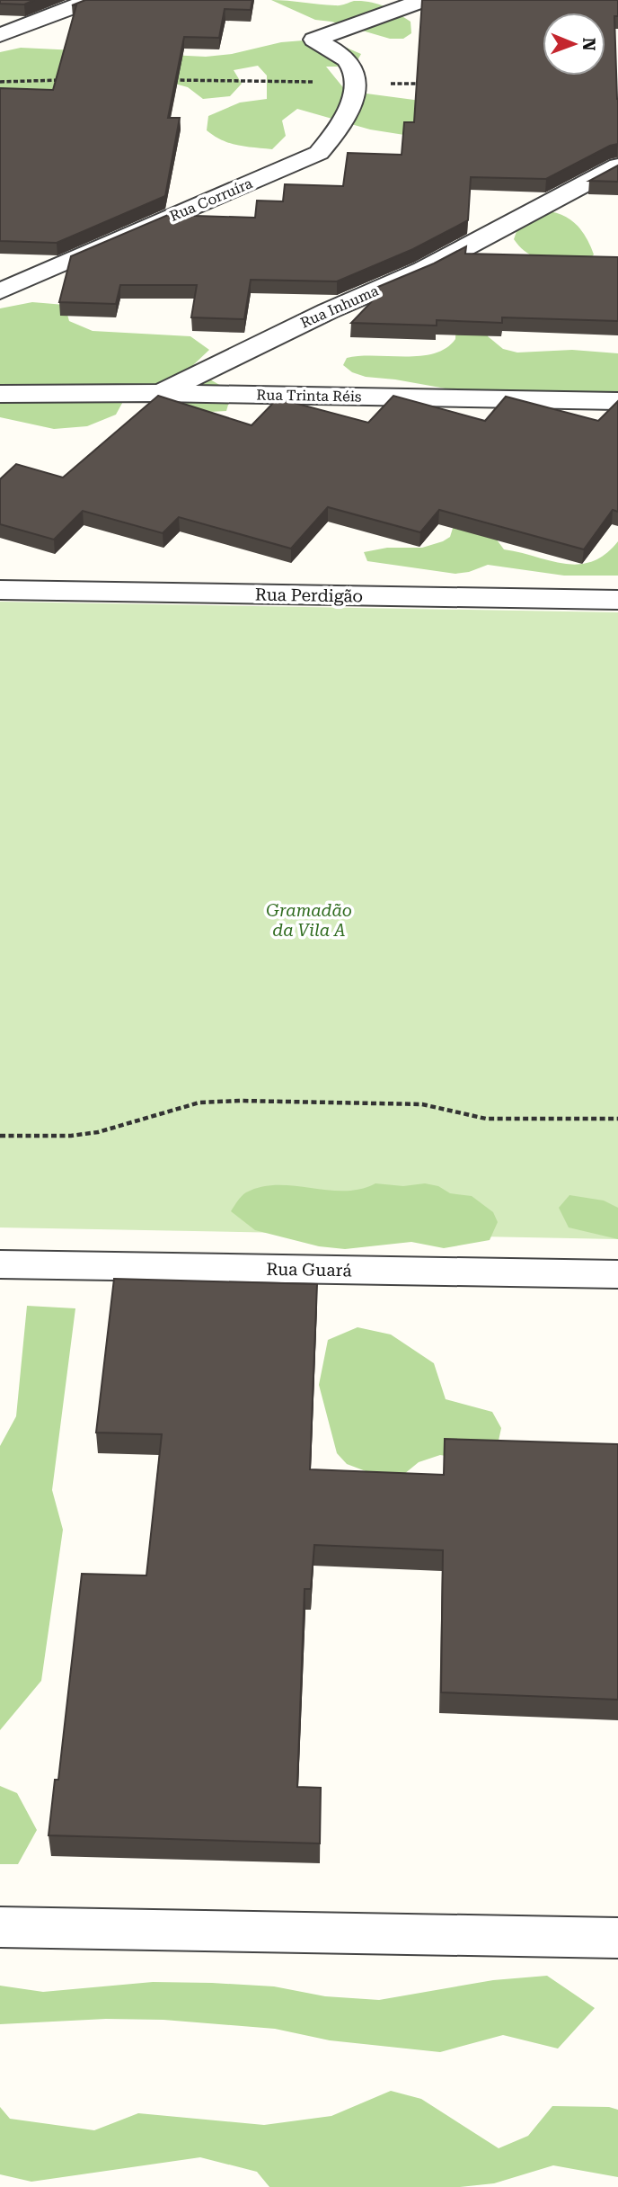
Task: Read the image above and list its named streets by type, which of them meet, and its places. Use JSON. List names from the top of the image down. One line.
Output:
{"streets":{"street":["Rua Corruíra","Rua Inhuma","Rua Trinta Réis","Rua Perdigão","Rua Guará"]},"crossings":[["Rua Inhuma","Rua Trinta Réis"]],"parks":["Gramadão da Vila A"],"north":"right"}
